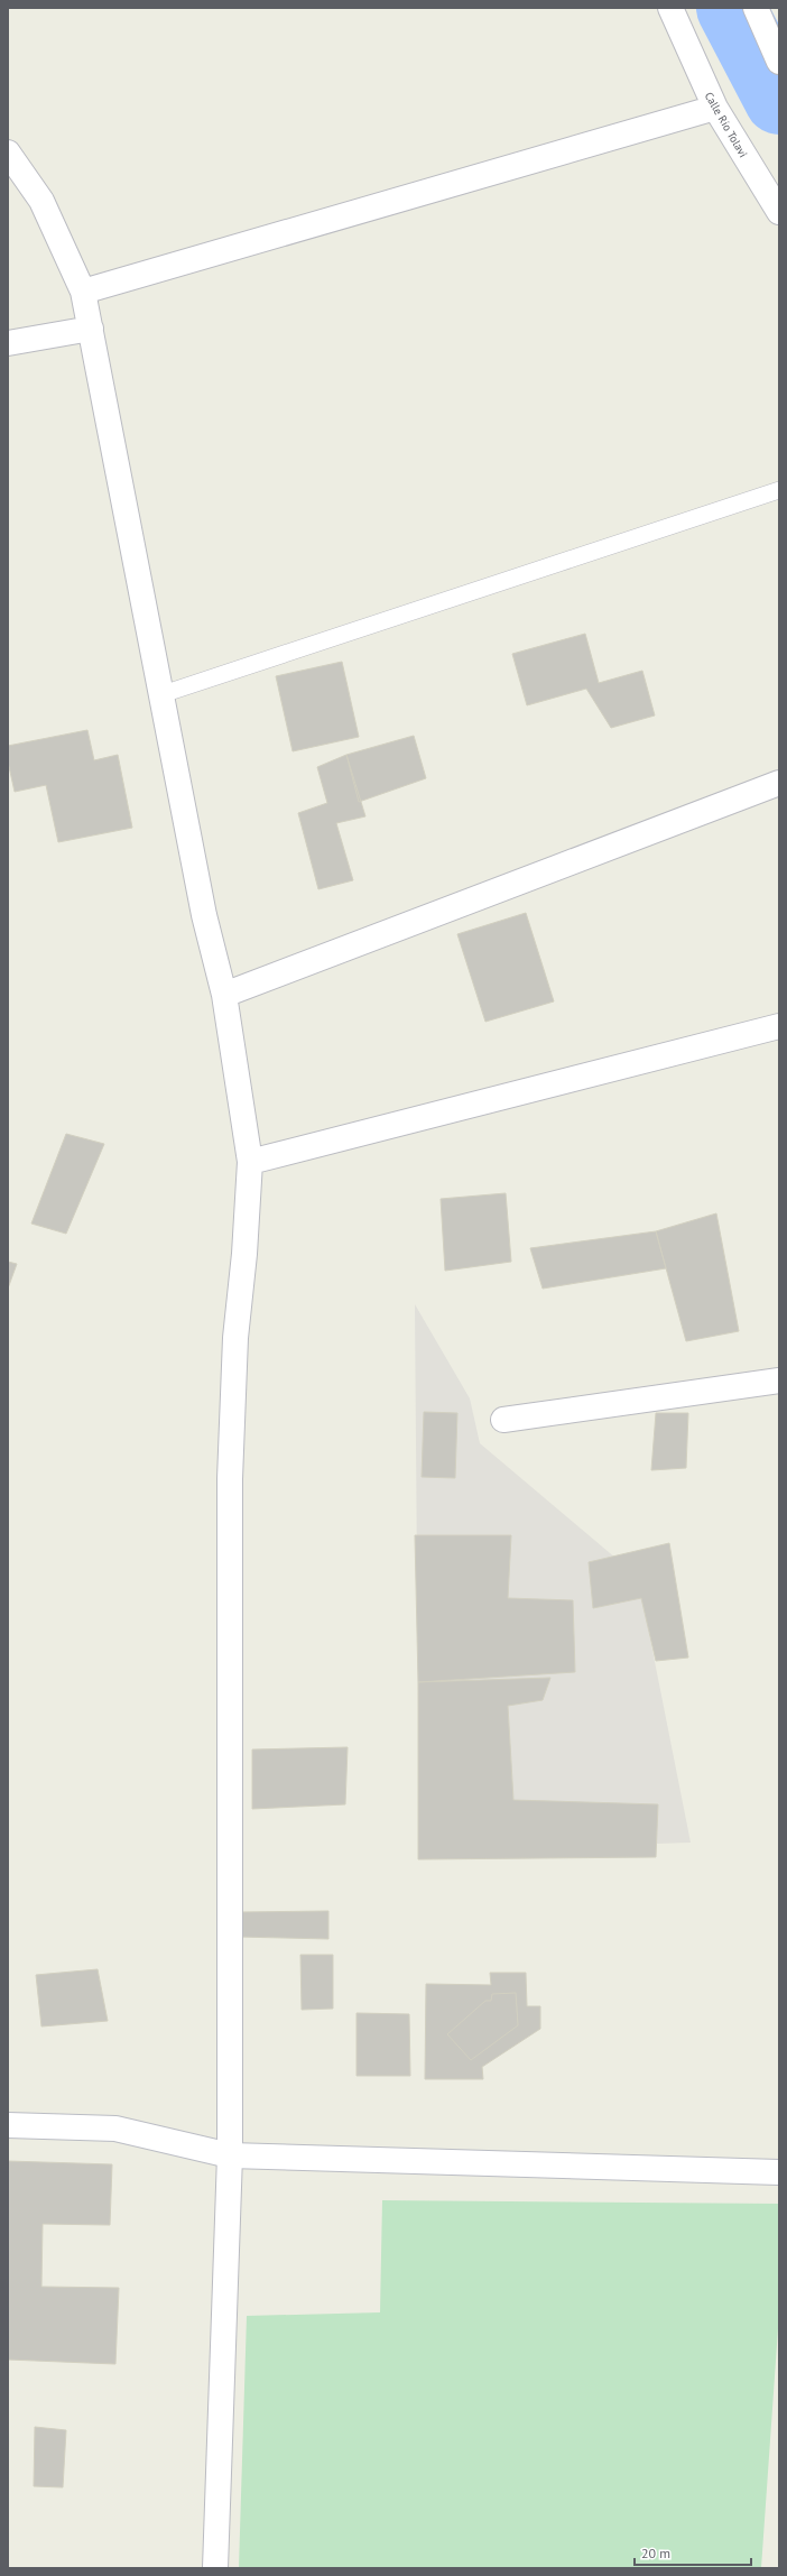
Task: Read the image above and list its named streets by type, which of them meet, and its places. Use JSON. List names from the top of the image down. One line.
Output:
{"streets":{"street":["Calle Río Tolavi"]},"scale_bar":"20 m"}
